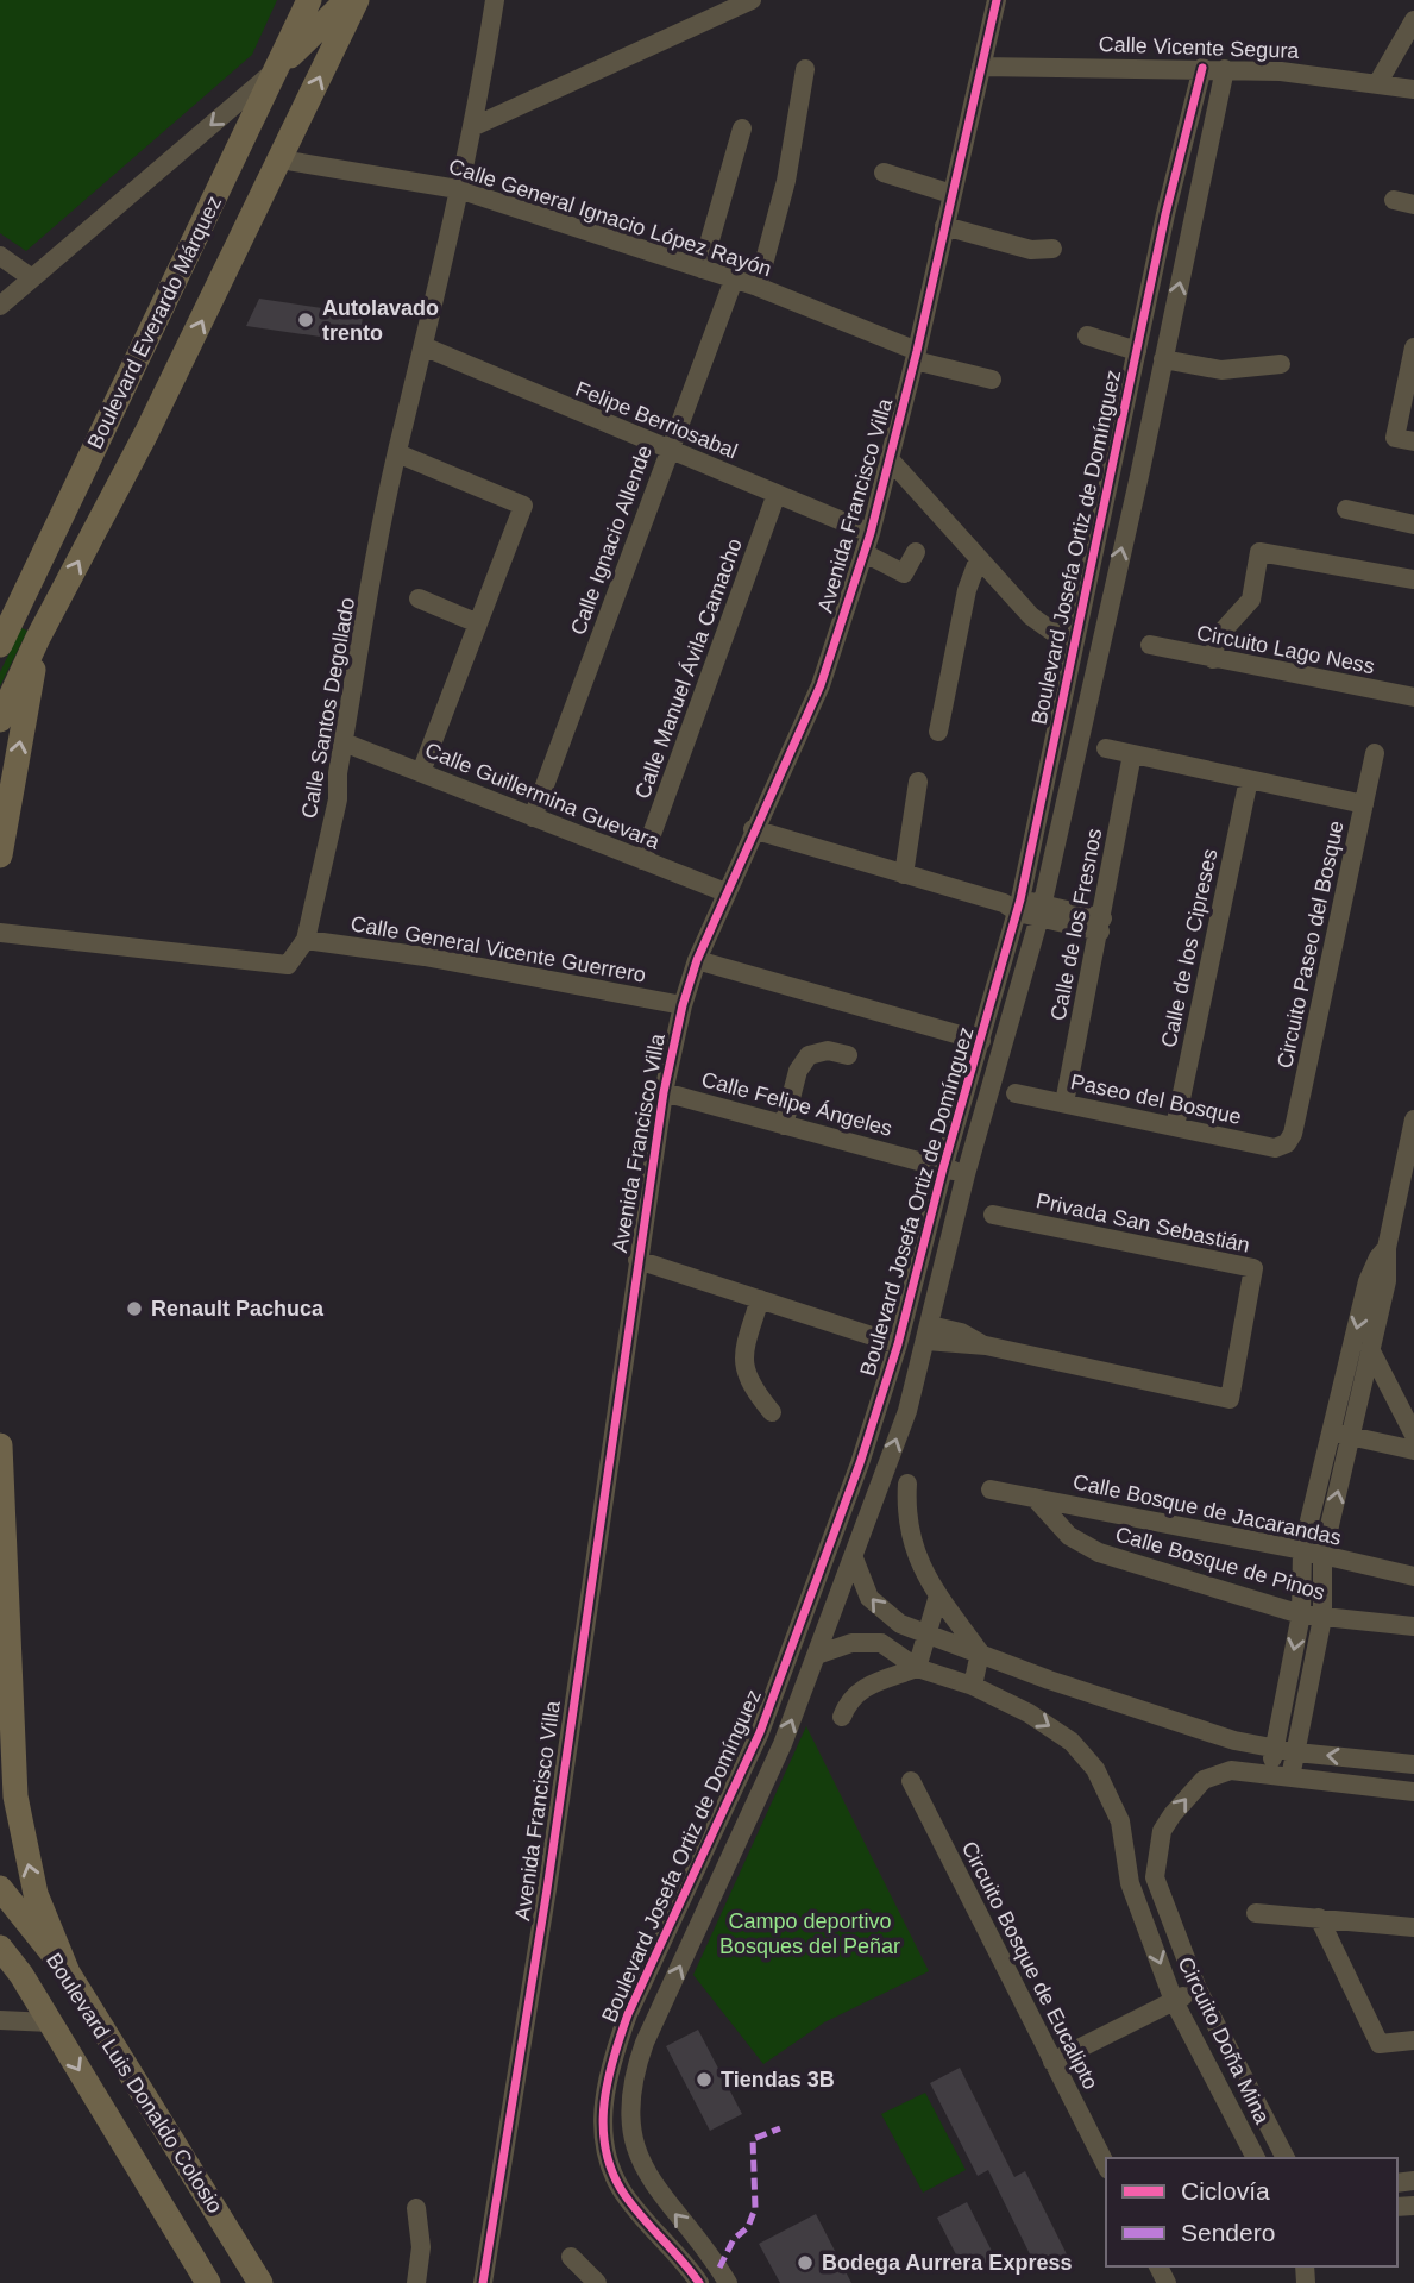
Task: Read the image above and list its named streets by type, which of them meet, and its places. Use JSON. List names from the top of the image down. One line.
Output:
{"streets":{"main road":["Boulevard Everardo Márquez","Boulevard Luis Donaldo Colosio"],"street":["Calle Vicente Segura","Calle General Ignacio López Rayón","Felipe Berriosabal","Avenida Francisco Villa","Calle Ignacio Allende","Boulevard Josefa Ortiz de Domínguez","Circuito Lago Ness","Calle Manuel Ávila Camacho","Calle Santos Degollado","Calle Guillermina Guevara","Calle de los Fresnos","Circuito Paseo del Bosque","Calle de los Cipreses","Calle General Vicente Guerrero","Paseo del Bosque","Calle Felipe Ángeles","Privada San Sebastián","Calle Bosque de Jacarandas","Calle Bosque de Pinos","Circuito Bosque de Eucalipto","Circuito Doña Mina"]},"crossings":[["Calle Vicente Segura","Avenida Francisco Villa"],["Calle Vicente Segura","Boulevard Josefa Ortiz de Domínguez"],["Calle General Ignacio López Rayón","Avenida Francisco Villa"],["Calle General Ignacio López Rayón","Calle Ignacio Allende"],["Calle General Ignacio López Rayón","Calle Santos Degollado"],["Felipe Berriosabal","Avenida Francisco Villa"],["Felipe Berriosabal","Calle Ignacio Allende"],["Felipe Berriosabal","Calle Manuel Ávila Camacho"],["Felipe Berriosabal","Calle Santos Degollado"],["Avenida Francisco Villa","Calle Guillermina Guevara"],["Avenida Francisco Villa","Calle General Vicente Guerrero"],["Avenida Francisco Villa","Calle Felipe Ángeles"],["Calle Ignacio Allende","Calle Guillermina Guevara"],["Boulevard Josefa Ortiz de Domínguez","Calle Felipe Ángeles"],["Boulevard Josefa Ortiz de Domínguez","Privada San Sebastián"],["Boulevard Josefa Ortiz de Domínguez","Circuito Doña Mina"],["Calle Manuel Ávila Camacho","Calle Guillermina Guevara"],["Calle Santos Degollado","Calle Guillermina Guevara"],["Calle Santos Degollado","Calle General Vicente Guerrero"],["Calle de los Fresnos","Paseo del Bosque"],["Circuito Paseo del Bosque","Paseo del Bosque"],["Calle de los Cipreses","Paseo del Bosque"],["Calle Bosque de Jacarandas","Calle Bosque de Pinos"]],"parks":["Campo deportivo Bosques del Peñar"],"places":["Autolavado trento","Renault Pachuca","Tiendas 3B","Bodega Aurrera Express"],"legend":["Ciclovía","Sendero"]}
